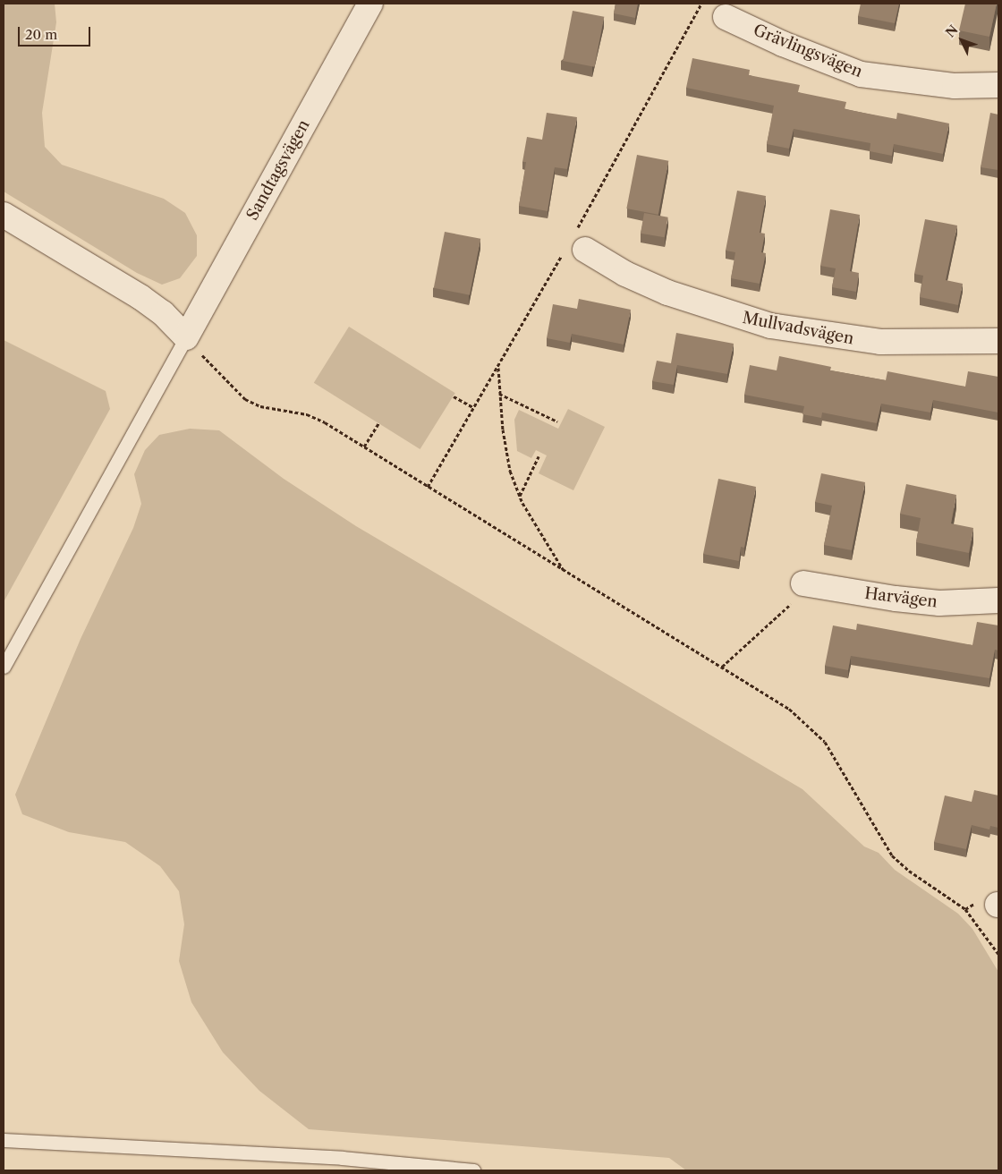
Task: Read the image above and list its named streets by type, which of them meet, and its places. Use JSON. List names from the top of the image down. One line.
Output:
{"streets":{"street":["Grävlingsvägen","Sandtagsvägen","Mullvadsvägen","Harvägen"]},"scale_bar":"20 m","north":"top left"}
